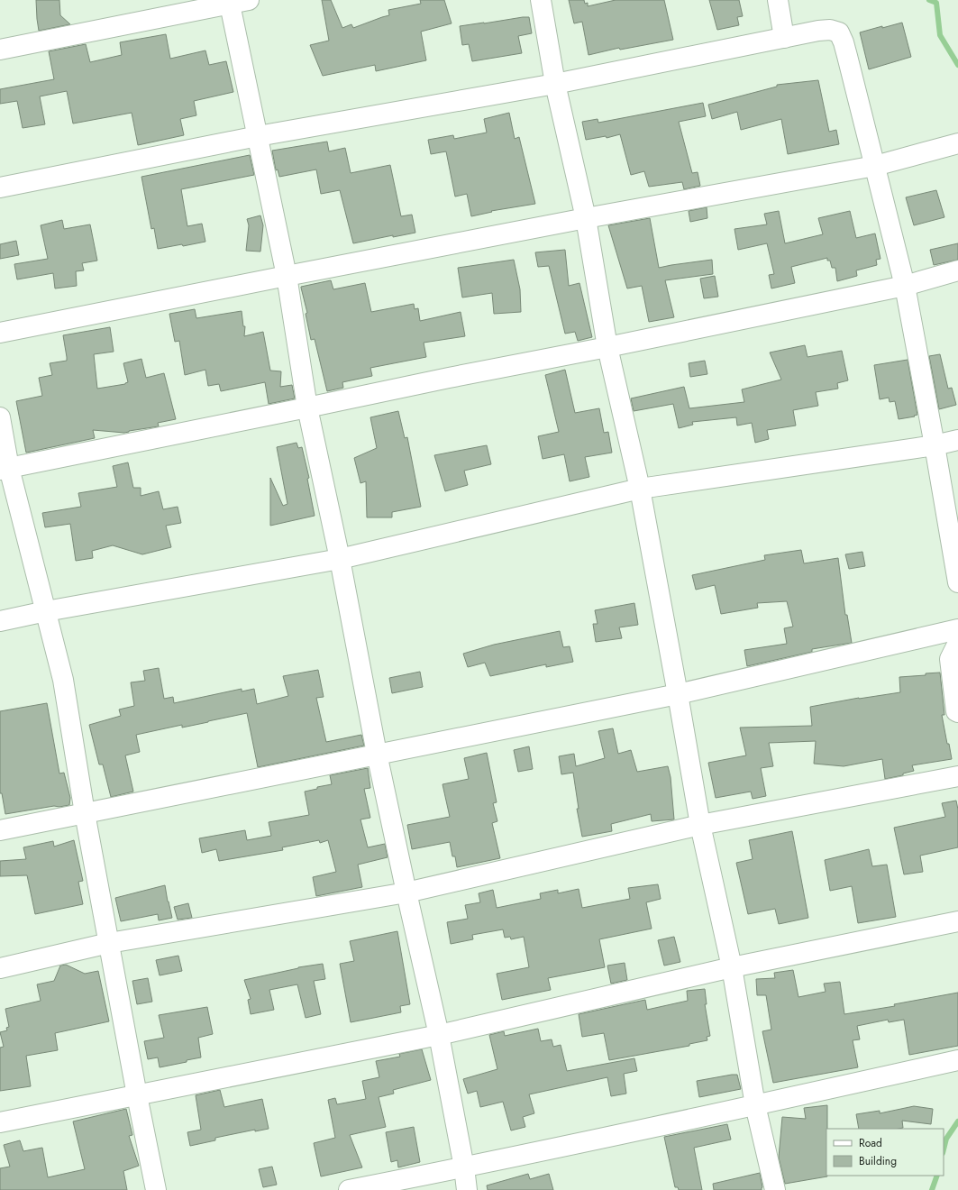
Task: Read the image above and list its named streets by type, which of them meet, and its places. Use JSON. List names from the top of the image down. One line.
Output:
{"legend":["Road","Building"]}
